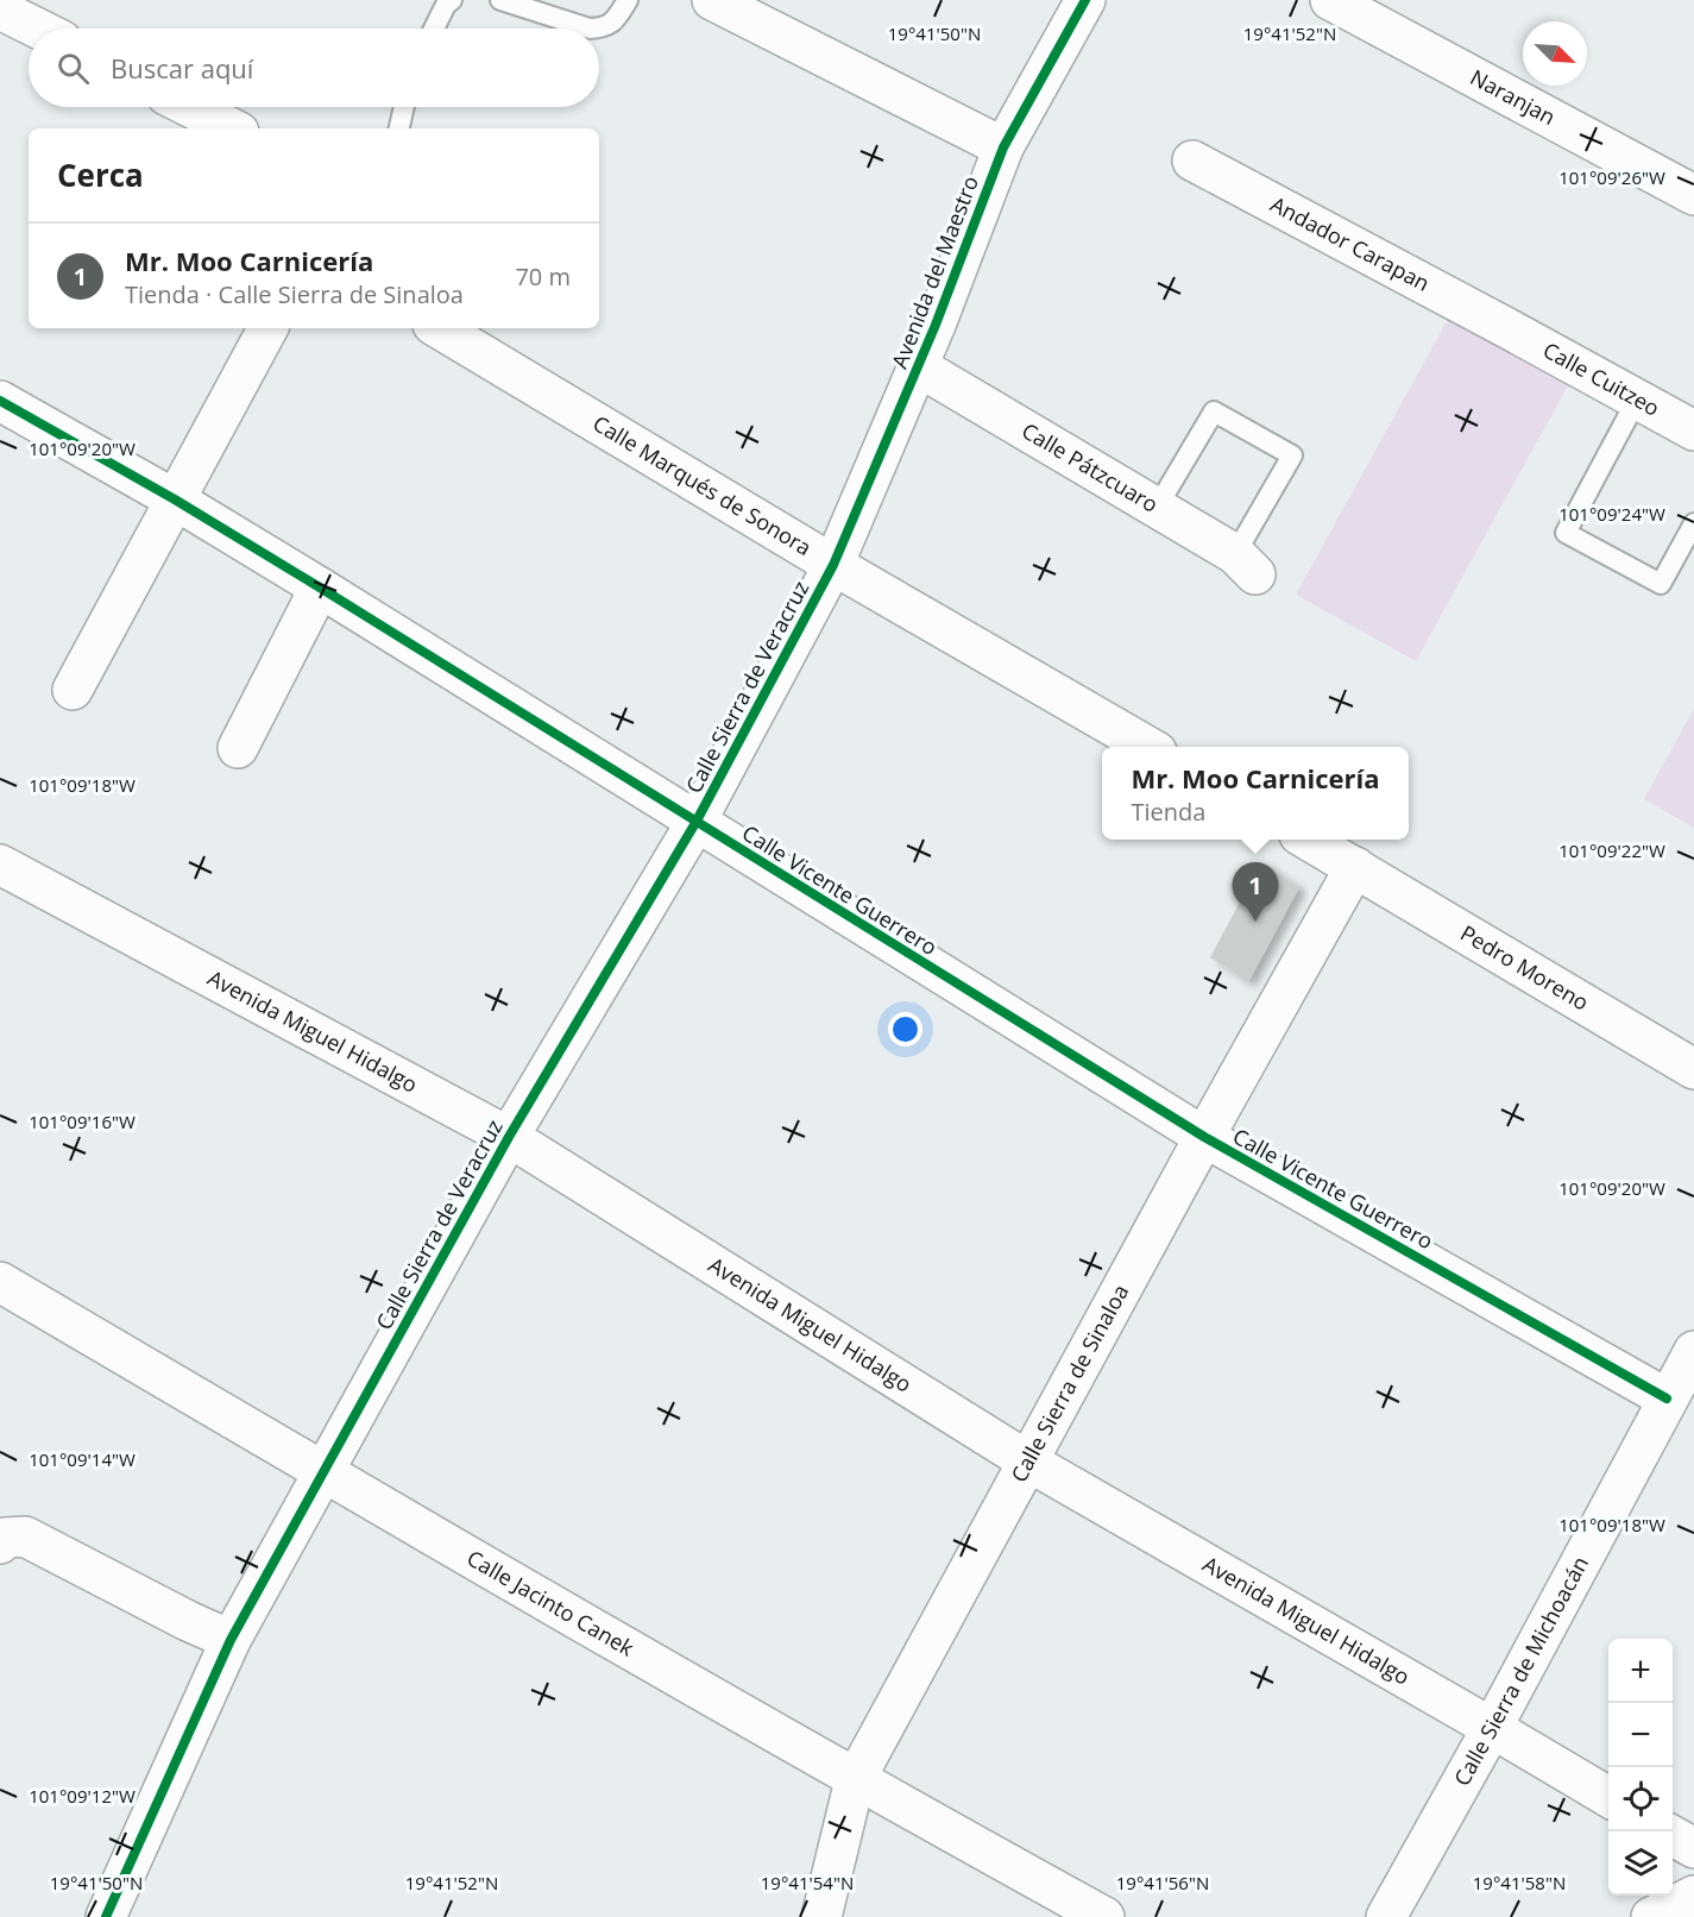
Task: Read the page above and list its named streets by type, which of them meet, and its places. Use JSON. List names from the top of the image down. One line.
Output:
{"streets":{"street":["Naranjan","Andador Carapan","Avenida del Maestro","Calle Cuitzeo","Calle Pátzcuaro","Calle Marqués de Sonora","Calle Sierra de Veracruz","Calle Vicente Guerrero","Pedro Moreno","Avenida Miguel Hidalgo","Calle Sierra de Sinaloa","Calle Jacinto Canek","Calle Sierra de Michoacán"]},"crossings":[["Andador Carapan","Calle Cuitzeo"],["Avenida del Maestro","Calle Pátzcuaro"],["Avenida del Maestro","Calle Marqués de Sonora"],["Avenida del Maestro","Calle Sierra de Veracruz"],["Calle Marqués de Sonora","Calle Sierra de Veracruz"],["Calle Sierra de Veracruz","Calle Vicente Guerrero"],["Calle Sierra de Veracruz","Avenida Miguel Hidalgo"],["Calle Sierra de Veracruz","Calle Jacinto Canek"],["Calle Vicente Guerrero","Calle Sierra de Sinaloa"],["Calle Vicente Guerrero","Calle Sierra de Michoacán"],["Pedro Moreno","Calle Sierra de Sinaloa"],["Avenida Miguel Hidalgo","Calle Sierra de Sinaloa"],["Avenida Miguel Hidalgo","Calle Sierra de Michoacán"],["Calle Sierra de Sinaloa","Calle Jacinto Canek"]],"north":"bottom right","page":{"search":"Buscar aquí","heading":"Cerca","list":[{"mark":"1","name":"Mr. Moo Carnicería","note":"Tienda · Calle Sierra de Sinaloa","value":"70 m"}],"popup":["Mr. Moo Carnicería","Tienda"],"pins":"1","map_buttons":["+","−"]},"coordinates":["19°41'50\"N","19°41'52\"N","101°09'26\"W","101°09'20\"W","101°09'24\"W","101°09'18\"W","101°09'22\"W","101°09'16\"W","101°09'14\"W","101°09'12\"W","19°41'54\"N","19°41'56\"N","19°41'58\"N"]}
